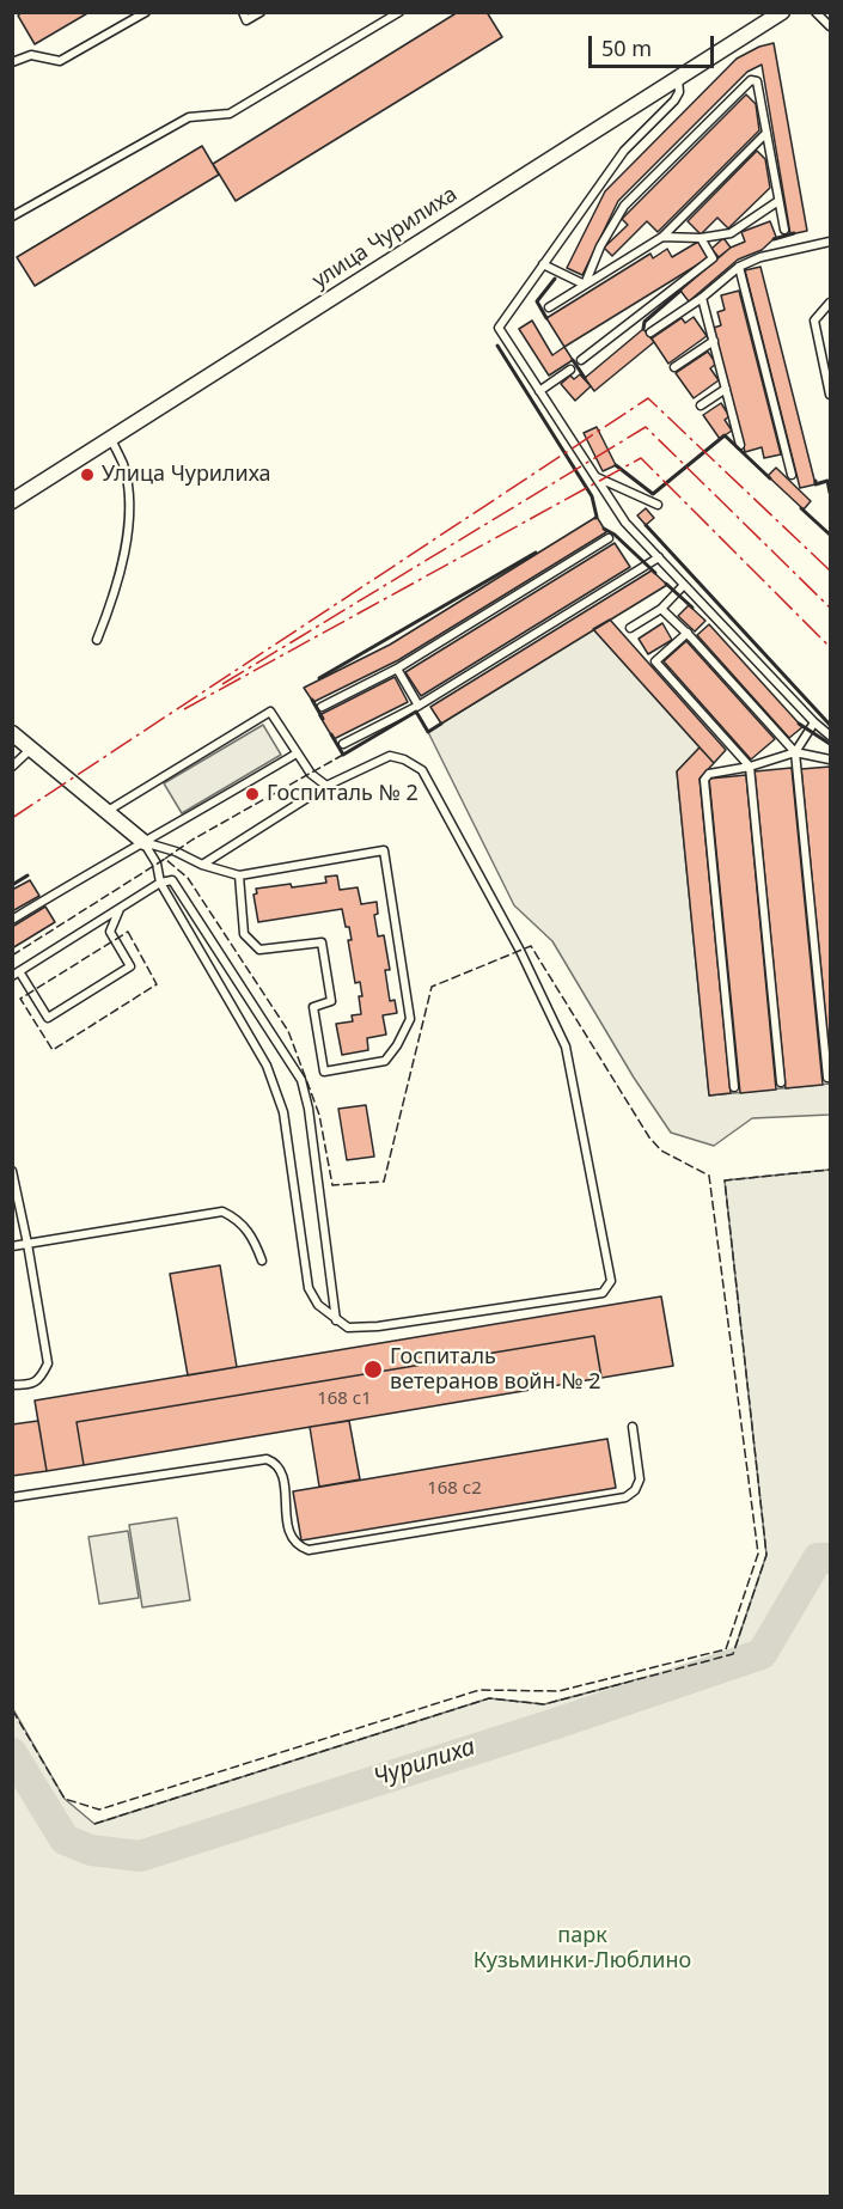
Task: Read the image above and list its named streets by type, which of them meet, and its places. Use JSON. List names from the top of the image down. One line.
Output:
{"streets":{"street":["улица Чурилиха"]},"water":["Чурилиха"],"parks":["парк Кузьминки-Люблино"],"places":["Улица Чурилиха","Госпиталь № 2","Госпиталь ветеранов войн № 2"],"house_numbers":["168 с1","168 с2"],"scale_bar":"50 m"}
